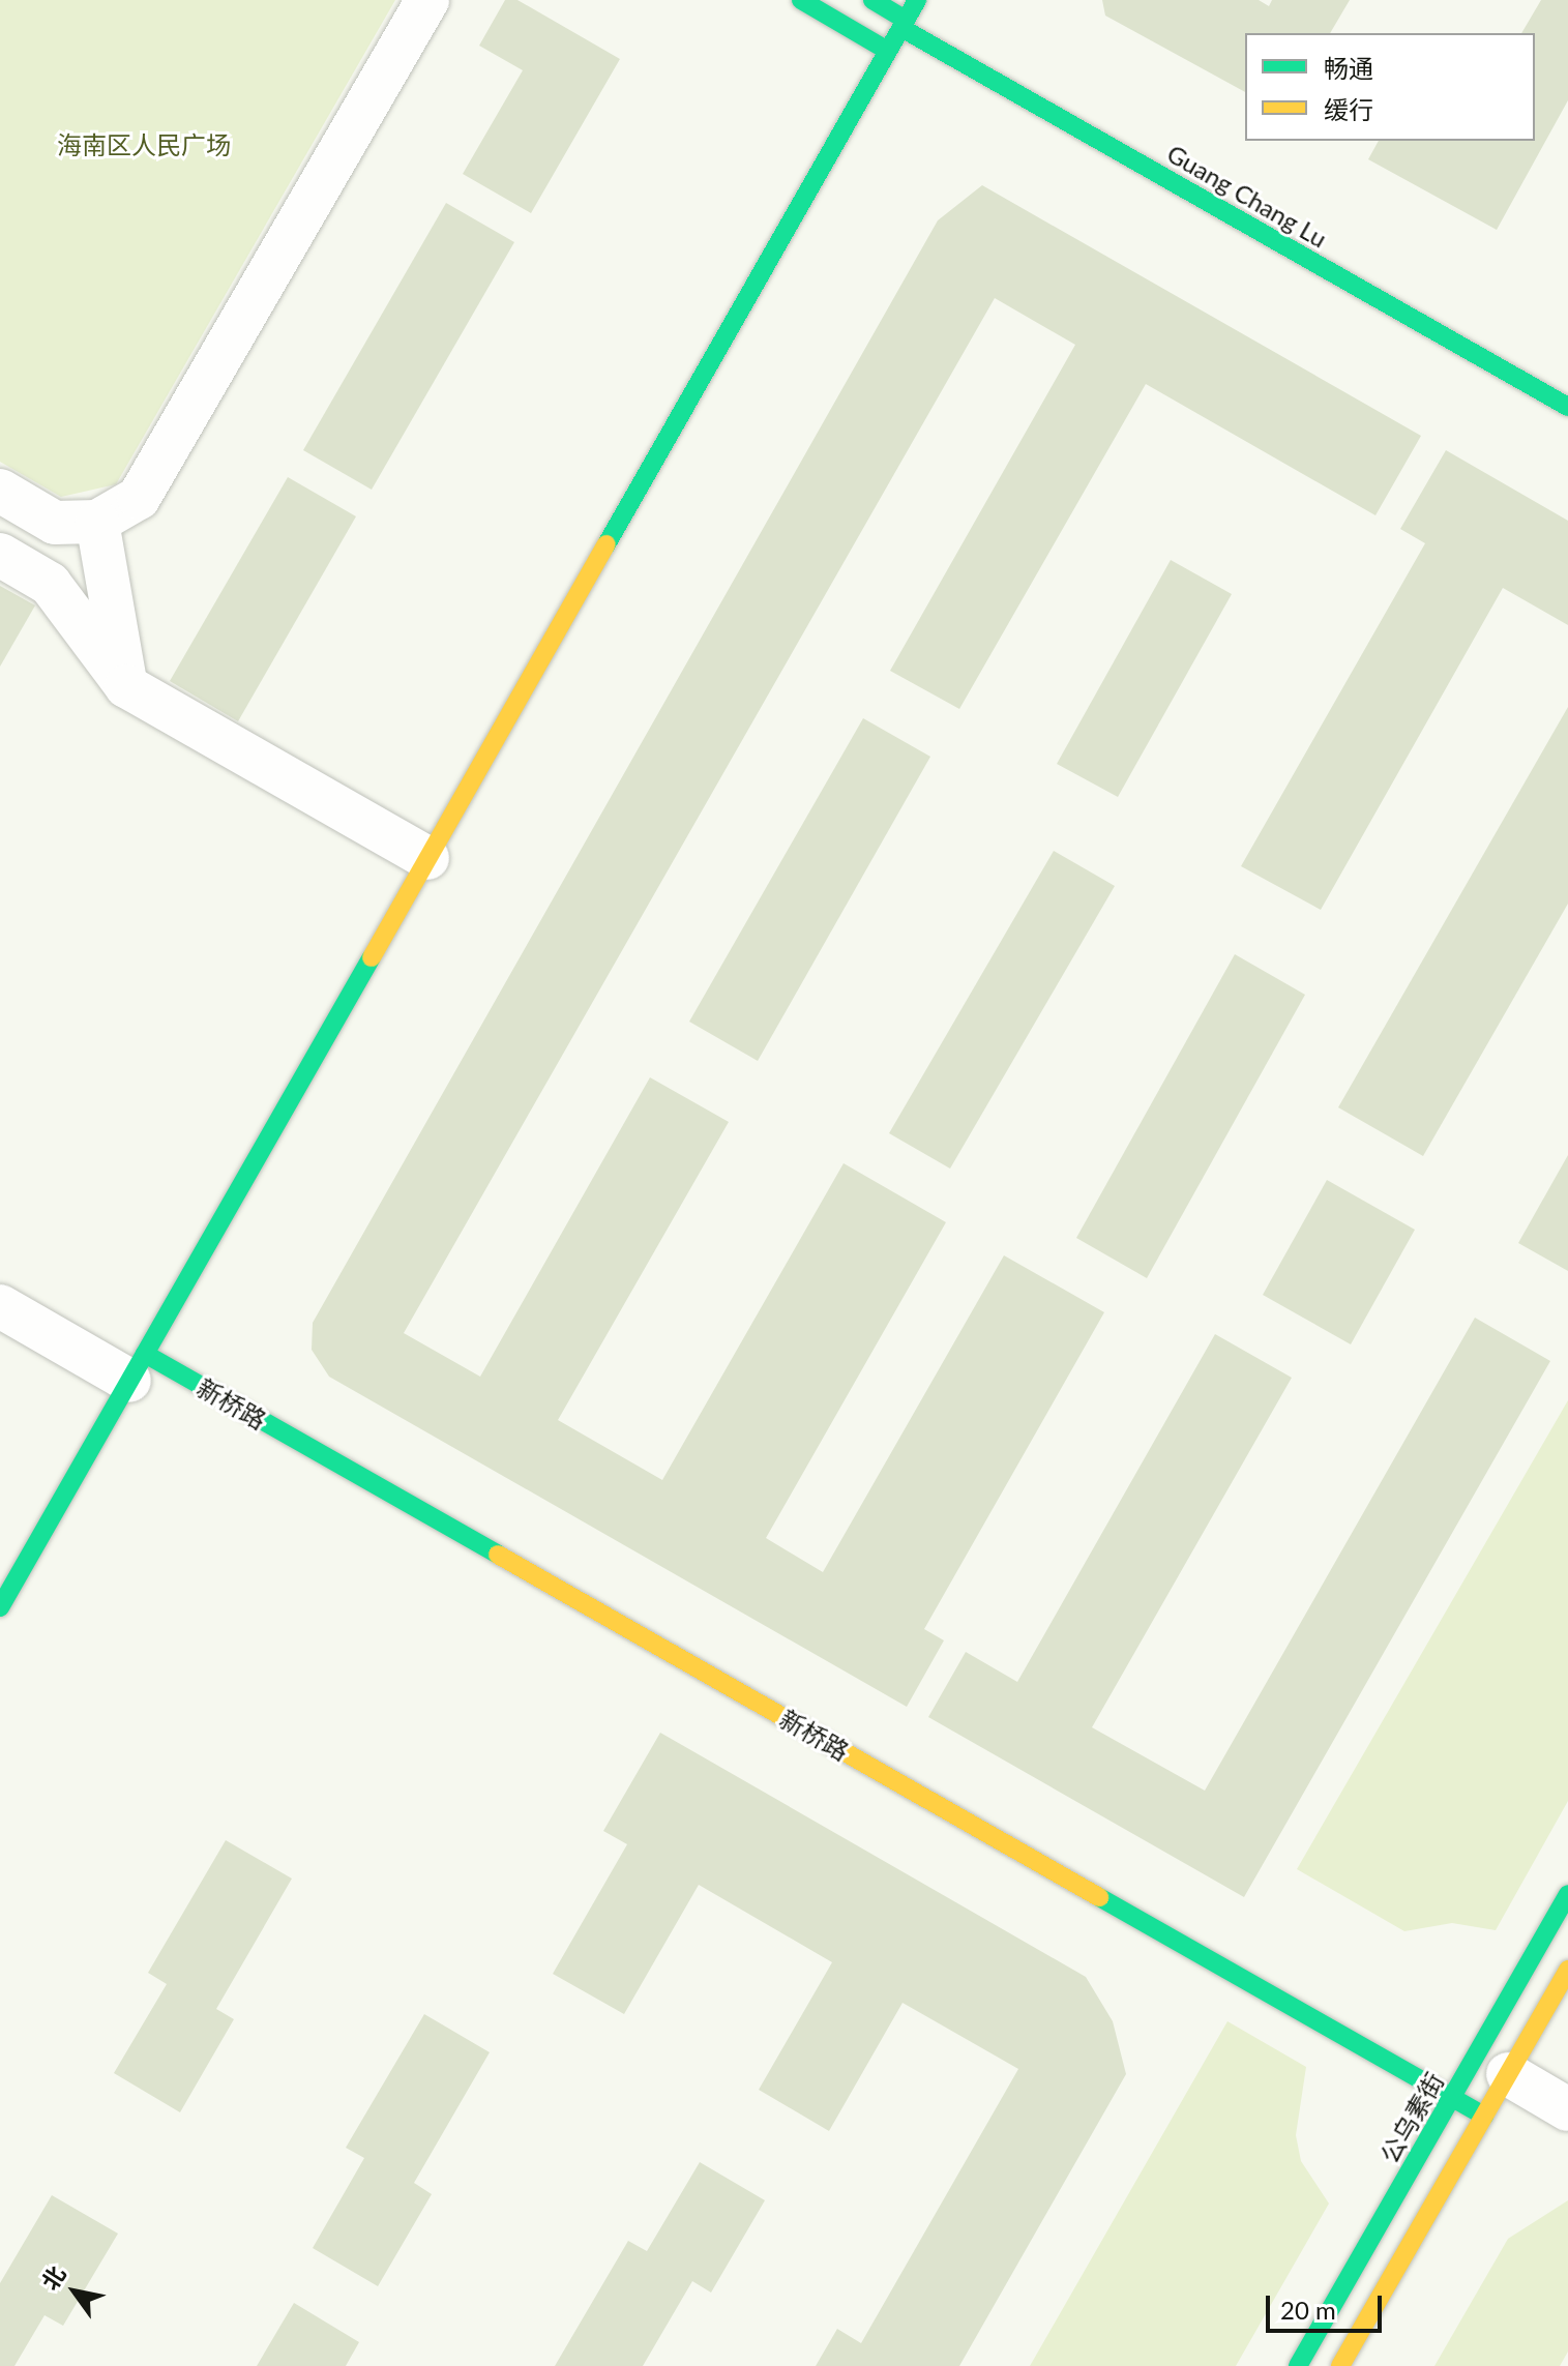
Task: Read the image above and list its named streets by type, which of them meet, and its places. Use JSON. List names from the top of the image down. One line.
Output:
{"streets":{"street":["Guang Chang Lu","新桥路","公乌素街"]},"crossings":[["新桥路","公乌素街"]],"parks":["海南区人民广场"],"legend":["畅通","缓行"],"scale_bar":"20 m","north":"top left"}
